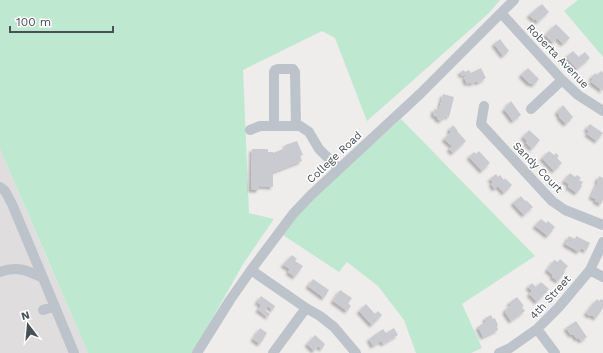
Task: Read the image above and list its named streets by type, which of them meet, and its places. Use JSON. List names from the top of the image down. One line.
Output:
{"streets":{"street":["Roberta Avenue","College Road","Sandy Court","4th Street"]},"crossings":[["Roberta Avenue","College Road"]],"scale_bar":"100 m","north":"top"}
